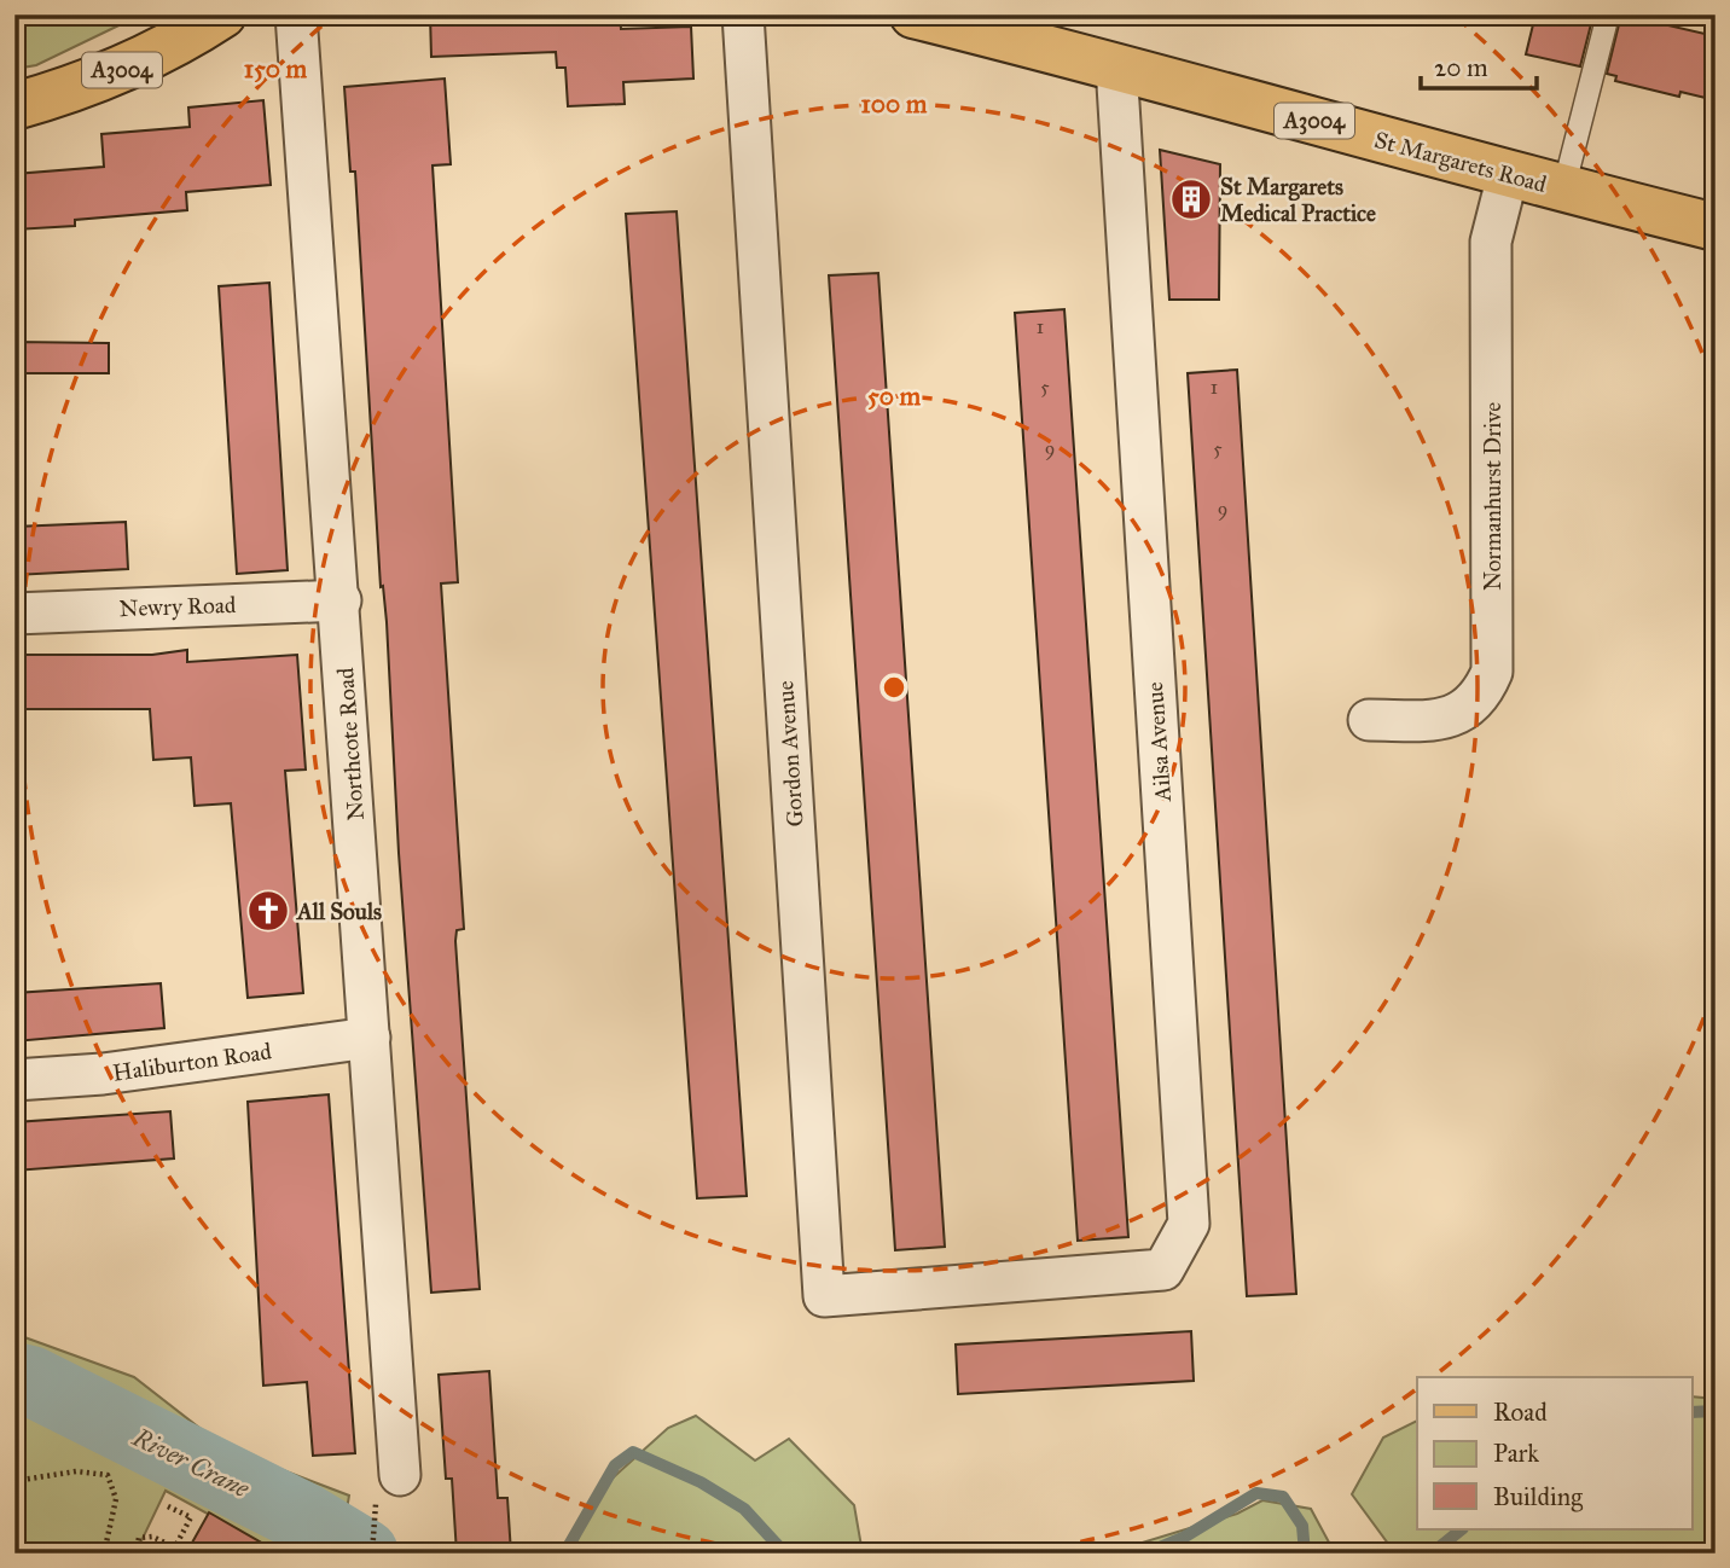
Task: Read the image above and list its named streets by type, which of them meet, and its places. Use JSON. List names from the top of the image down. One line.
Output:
{"streets":{"main road":["A3004","St Margarets Road"],"street":["Normanhurst Drive","Newry Road","Ailsa Avenue","Northcote Road","Gordon Avenue","Haliburton Road"]},"crossings":[["St Margarets Road","Normanhurst Drive"],["St Margarets Road","Ailsa Avenue"],["Newry Road","Northcote Road"],["Ailsa Avenue","Gordon Avenue"],["Northcote Road","Haliburton Road"]],"water":["River Crane"],"places":{"building":["St Margarets Medical Practice"],"church":["All Souls"]},"house_numbers":["1","5","1","9","5","9"],"legend":["Road","Park","Building"],"scale_bar":"20 m","rings":["150 m","100 m","50 m"]}
